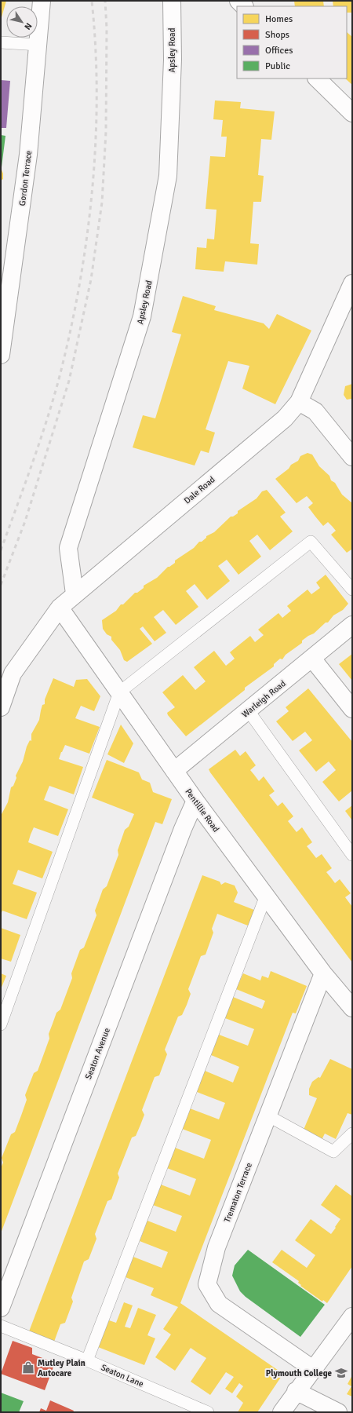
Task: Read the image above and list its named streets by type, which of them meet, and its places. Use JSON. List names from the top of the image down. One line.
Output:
{"streets":{"street":["Apsley Road","Gordon Terrace","Dale Road","Warleigh Road","Pentillie Road","Seaton Avenue","Trematon Terrace"],"lane":["Seaton Lane"]},"crossings":[["Apsley Road","Dale Road"],["Dale Road","Pentillie Road"],["Warleigh Road","Pentillie Road"],["Pentillie Road","Seaton Avenue"],["Pentillie Road","Trematon Terrace"]],"places":{"shop":["Mutley Plain Autocare"],"school or university":["Plymouth College"]},"legend":["Homes","Shops","Offices","Public"],"north":"bottom right"}
